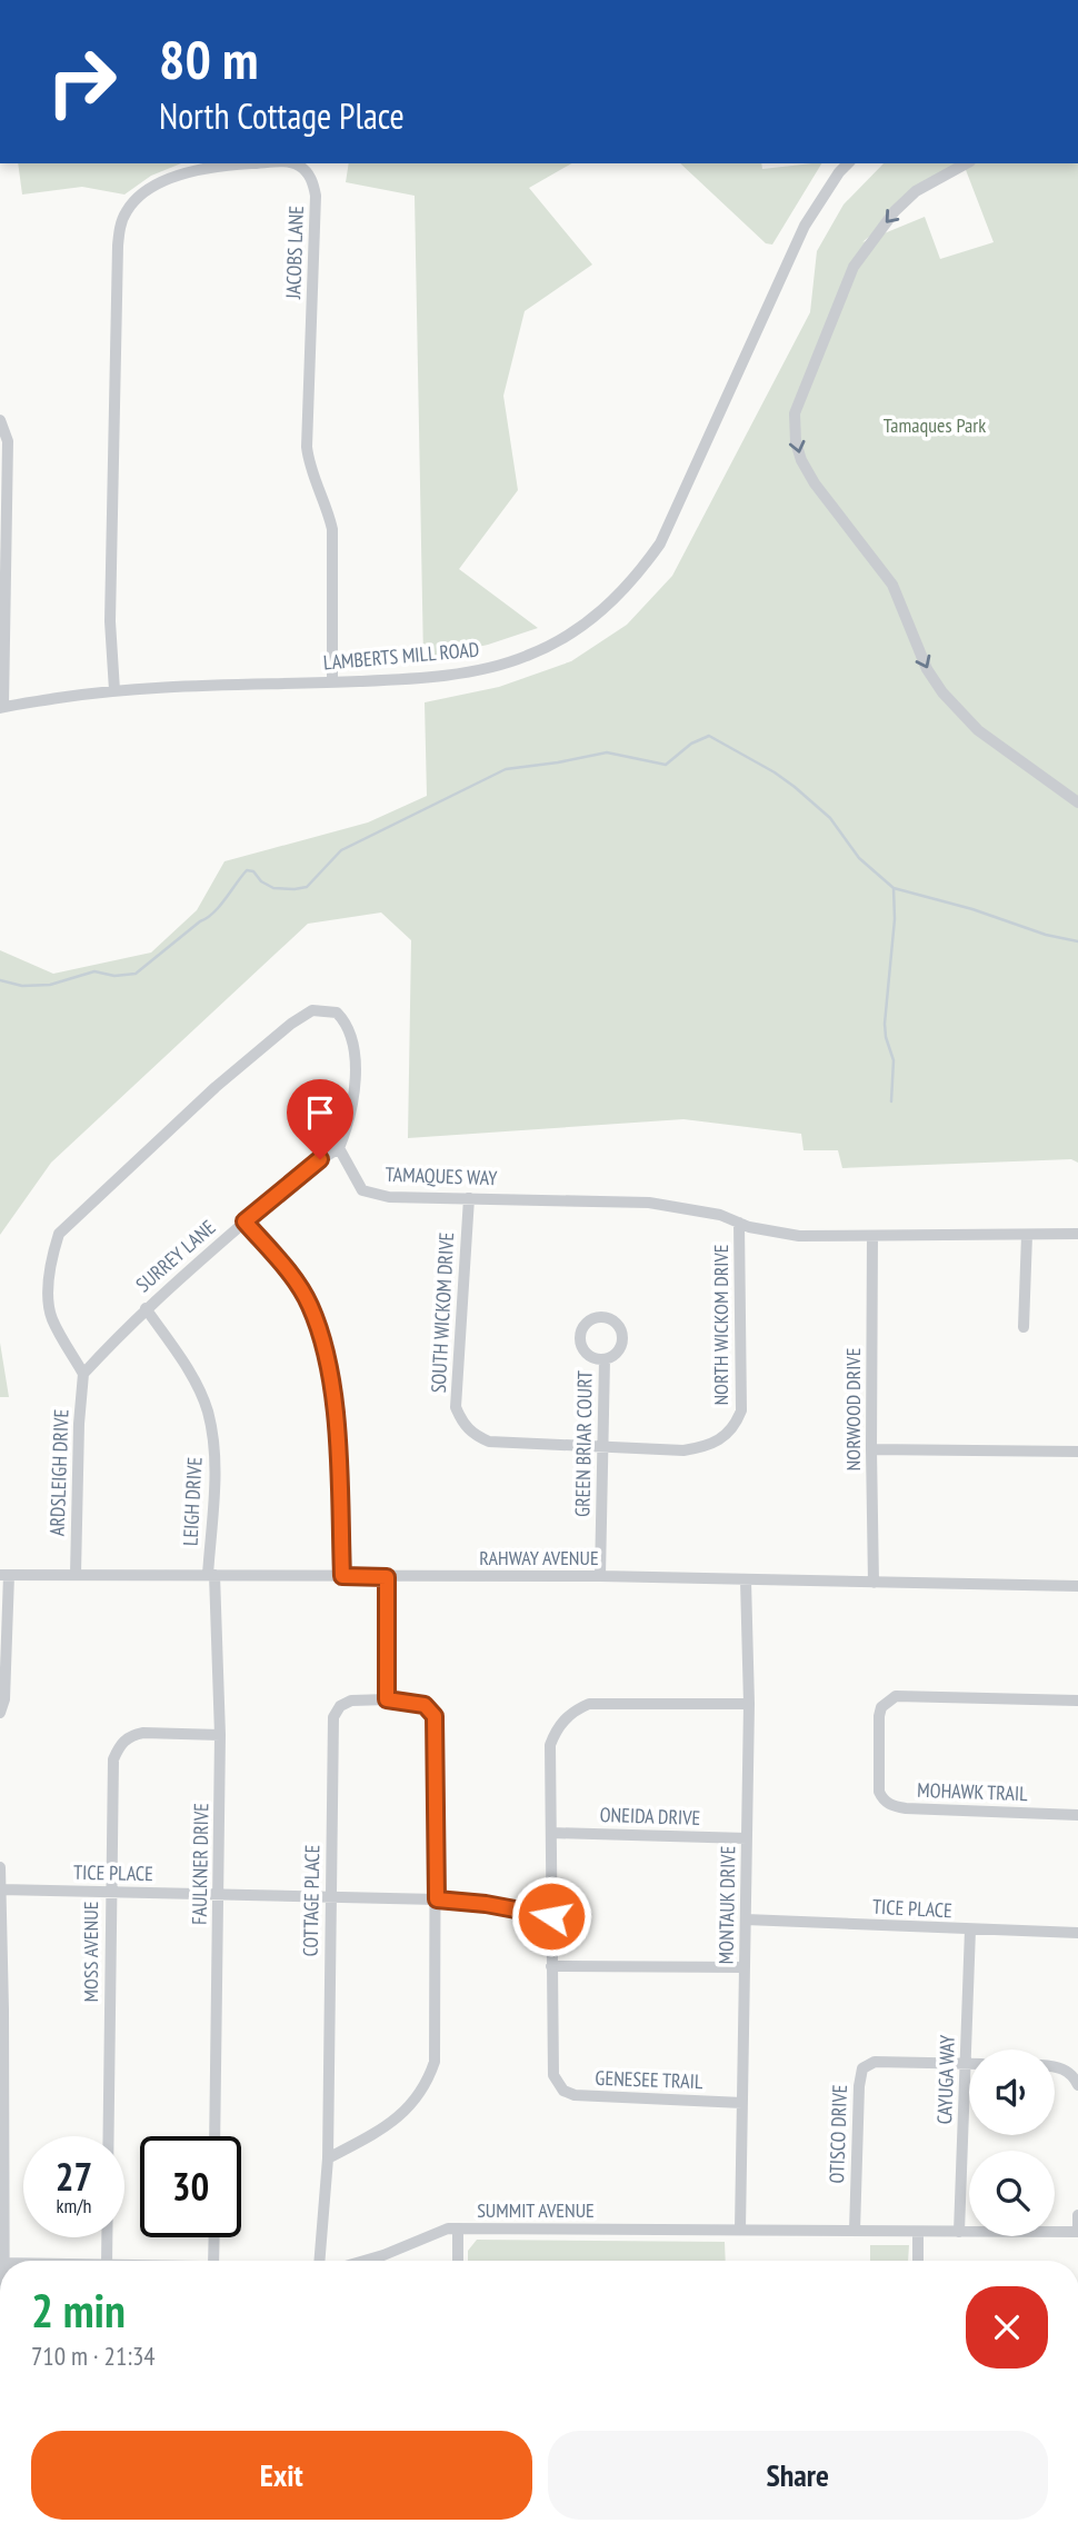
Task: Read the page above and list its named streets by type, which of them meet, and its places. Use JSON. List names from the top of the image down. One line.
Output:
{"streets":{"street":["JACOBS LANE","LAMBERTS MILL ROAD","TAMAQUES WAY","SURREY LANE","SOUTH WICKOM DRIVE","NORTH WICKOM DRIVE","NORWOOD DRIVE","GREEN BRIAR COURT","ARDSLEIGH DRIVE","LEIGH DRIVE","RAHWAY AVENUE","MOHAWK TRAIL","ONEIDA DRIVE","FAULKNER DRIVE","TICE PLACE","COTTAGE PLACE","MONTAUK DRIVE","MOSS AVENUE","GENESEE TRAIL","CAYUGA WAY","OTISCO DRIVE","SUMMIT AVENUE"]},"crossings":[["JACOBS LANE","LAMBERTS MILL ROAD"],["TAMAQUES WAY","SURREY LANE"],["TAMAQUES WAY","SOUTH WICKOM DRIVE"],["TAMAQUES WAY","NORTH WICKOM DRIVE"],["TAMAQUES WAY","NORWOOD DRIVE"],["SURREY LANE","ARDSLEIGH DRIVE"],["SURREY LANE","LEIGH DRIVE"],["SOUTH WICKOM DRIVE","NORTH WICKOM DRIVE"],["SOUTH WICKOM DRIVE","GREEN BRIAR COURT"],["NORTH WICKOM DRIVE","GREEN BRIAR COURT"],["NORWOOD DRIVE","RAHWAY AVENUE"],["GREEN BRIAR COURT","RAHWAY AVENUE"],["ARDSLEIGH DRIVE","RAHWAY AVENUE"],["LEIGH DRIVE","RAHWAY AVENUE"],["LEIGH DRIVE","FAULKNER DRIVE"],["RAHWAY AVENUE","FAULKNER DRIVE"],["RAHWAY AVENUE","MONTAUK DRIVE"],["ONEIDA DRIVE","MONTAUK DRIVE"],["ONEIDA DRIVE","GENESEE TRAIL"],["FAULKNER DRIVE","TICE PLACE"],["FAULKNER DRIVE","MOSS AVENUE"],["TICE PLACE","COTTAGE PLACE"],["TICE PLACE","MONTAUK DRIVE"],["TICE PLACE","MOSS AVENUE"],["TICE PLACE","GENESEE TRAIL"],["TICE PLACE","CAYUGA WAY"],["MONTAUK DRIVE","GENESEE TRAIL"],["MONTAUK DRIVE","SUMMIT AVENUE"],["CAYUGA WAY","OTISCO DRIVE"],["CAYUGA WAY","SUMMIT AVENUE"],["OTISCO DRIVE","SUMMIT AVENUE"]],"parks":["Tamaques Park"],"page":{"turn":["80 m","North Cottage Place"],"speed":"27 km/h","limit":"30","heading":["2 min","710 m · 21:34"],"buttons":["Exit","Share"]}}
